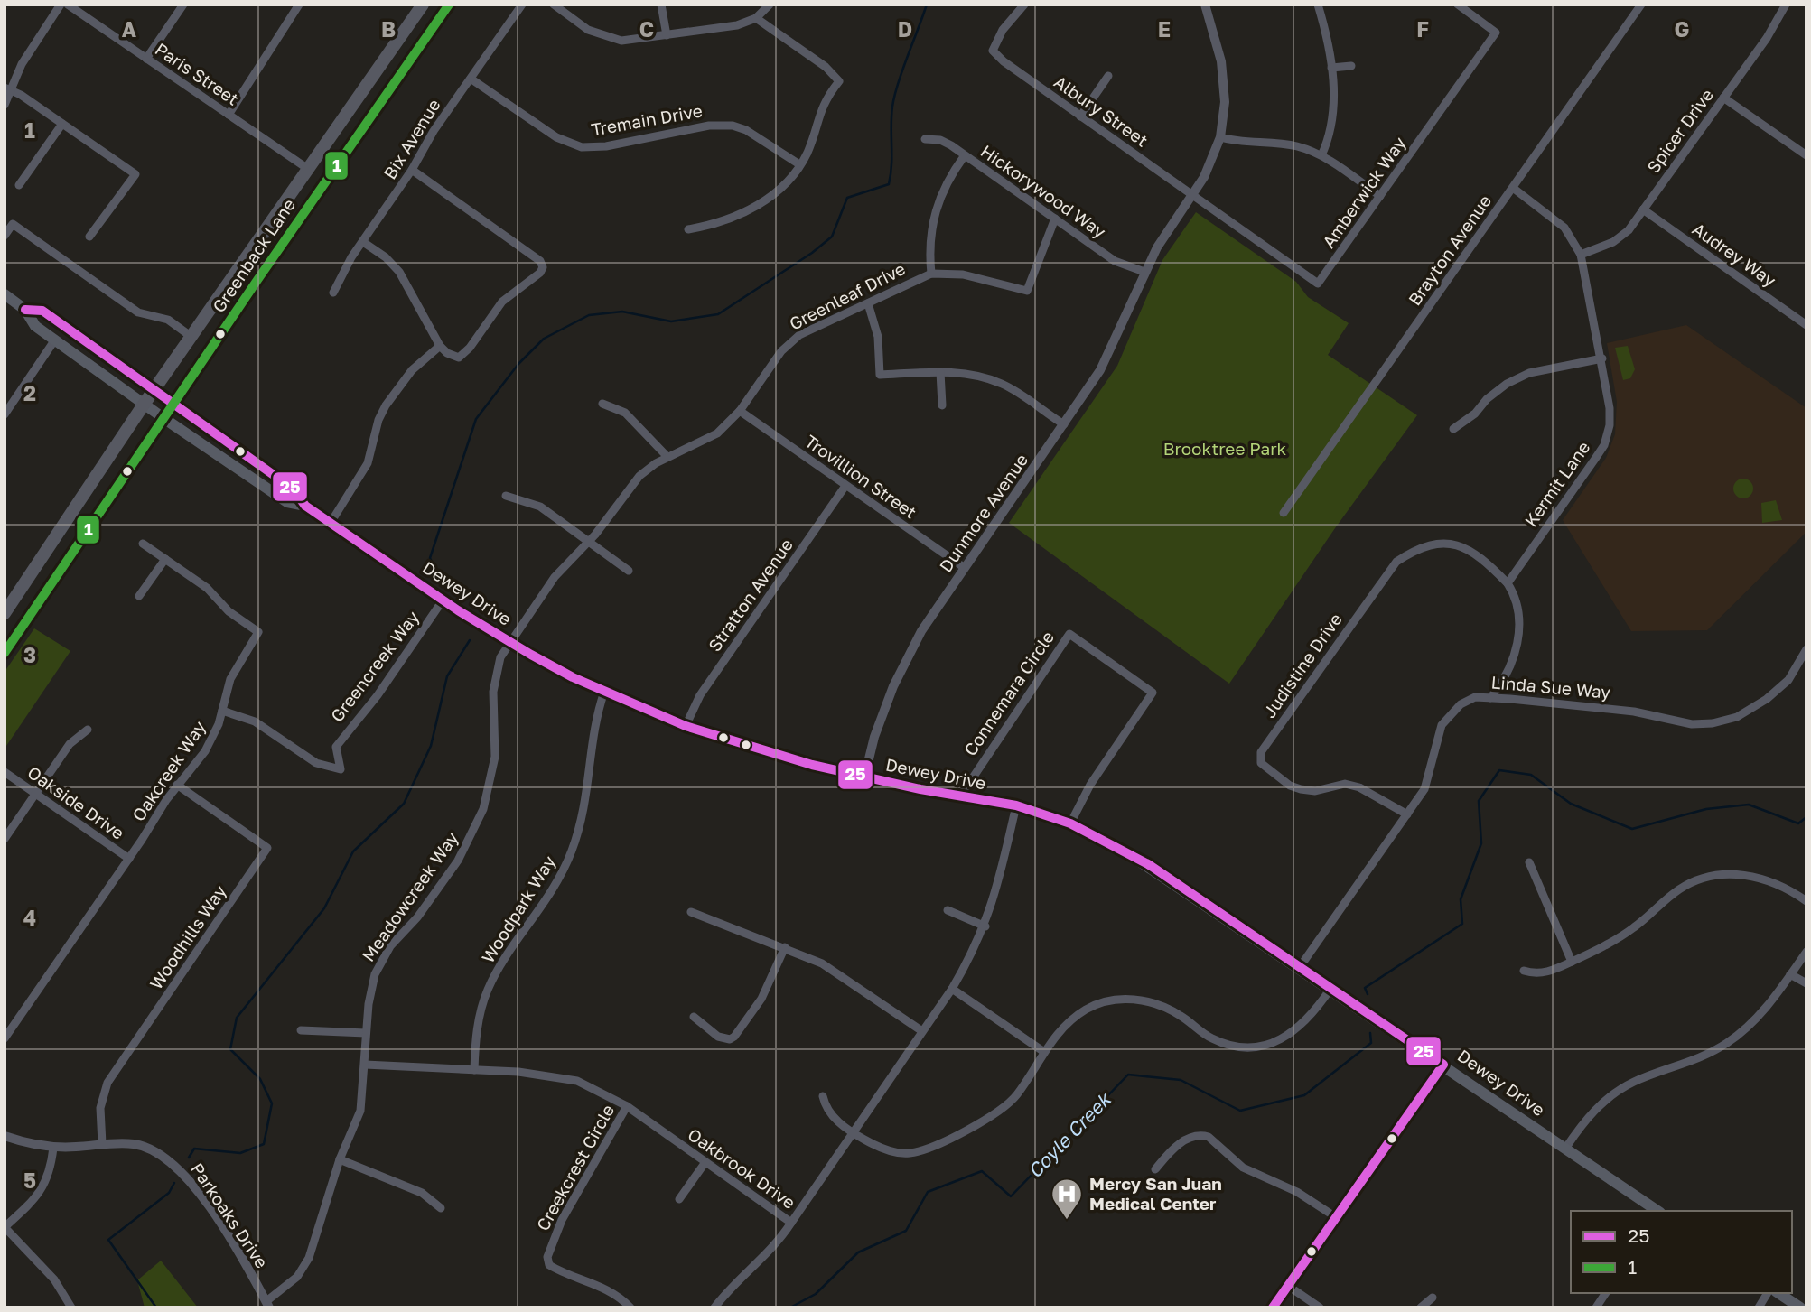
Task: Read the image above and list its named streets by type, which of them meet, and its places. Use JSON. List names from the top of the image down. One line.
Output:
{"streets":{"main road":["Greenback Lane","Dewey Drive"],"street":["Paris Street","Albury Street","Tremain Drive","Spicer Drive","Bix Avenue","Hickorywood Way","Amberwick Way","Brayton Avenue","Audrey Way","Greenleaf Drive","Trovillion Street","Kermit Lane","Dunmore Avenue","Stratton Avenue","Judistine Drive","Greencreek Way","Linda Sue Way","Connemara Circle","Oakcreek Way","Oakside Drive","Meadowcreek Way","Woodpark Way","Woodhills Way","Creekcrest Circle","Oakbrook Drive","Parkoaks Drive"]},"crossings":[["Paris Street","Greenback Lane"],["Albury Street","Amberwick Way"],["Albury Street","Dunmore Avenue"],["Tremain Drive","Bix Avenue"],["Spicer Drive","Audrey Way"],["Spicer Drive","Kermit Lane"],["Hickorywood Way","Greenleaf Drive"],["Hickorywood Way","Dunmore Avenue"],["Amberwick Way","Dunmore Avenue"],["Brayton Avenue","Kermit Lane"],["Greenback Lane","Dewey Drive"],["Greenleaf Drive","Trovillion Street"],["Greenleaf Drive","Dewey Drive"],["Greenleaf Drive","Meadowcreek Way"],["Trovillion Street","Dunmore Avenue"],["Trovillion Street","Stratton Avenue"],["Kermit Lane","Judistine Drive"],["Dunmore Avenue","Dewey Drive"],["Dewey Drive","Stratton Avenue"],["Dewey Drive","Greencreek Way"],["Dewey Drive","Linda Sue Way"],["Dewey Drive","Connemara Circle"],["Dewey Drive","Meadowcreek Way"],["Dewey Drive","Woodpark Way"],["Dewey Drive","Oakbrook Drive"],["Judistine Drive","Linda Sue Way"],["Greencreek Way","Oakcreek Way"],["Oakcreek Way","Oakside Drive"],["Oakcreek Way","Woodhills Way"],["Meadowcreek Way","Oakbrook Drive"],["Meadowcreek Way","Parkoaks Drive"],["Woodpark Way","Oakbrook Drive"],["Woodhills Way","Parkoaks Drive"],["Creekcrest Circle","Oakbrook Drive"]],"water":["Coyle Creek"],"parks":["Brooktree Park"],"places":{"hospital":["Mercy San Juan Medical Center"]},"lines":["transit line 1","transit line 25"],"legend":["25","1"],"grid":{"columns":["A","B","C","D","E","F","G"],"rows":["1","2","3","4","5"]}}
